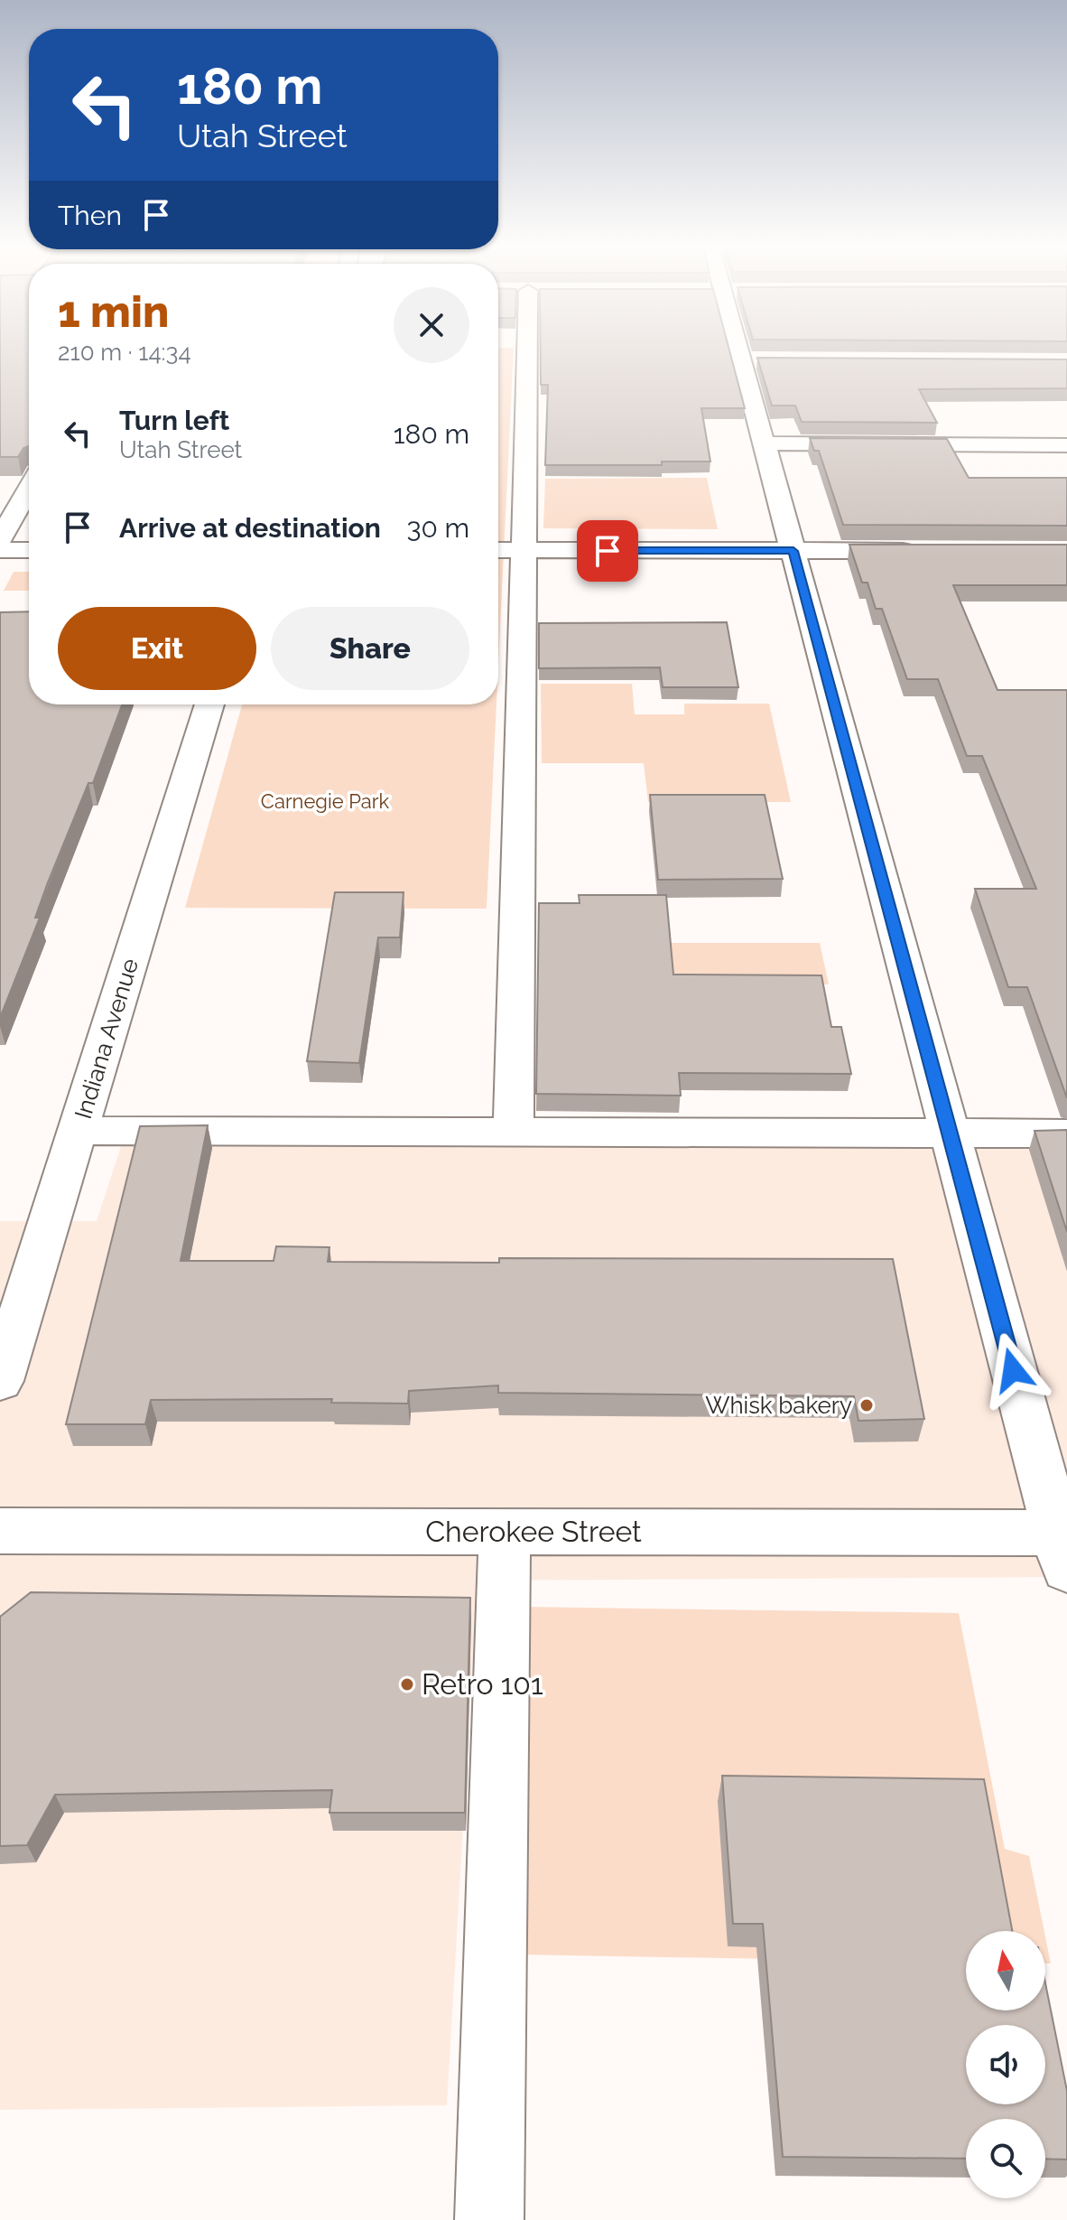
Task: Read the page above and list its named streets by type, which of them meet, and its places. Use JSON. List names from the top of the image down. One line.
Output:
{"streets":{"street":["Indiana Avenue","Cherokee Street"]},"parks":["Carnegie Park"],"places":["Whisk bakery","Retro 101"],"north":"top","page":{"turn":["180 m","Utah Street"],"then":"Then","heading":["1 min","210 m · 14:34"],"list":[{"name":"Turn left","note":"Utah Street","value":"180 m"},{"name":"Arrive at destination","value":"30 m"}],"buttons":["Exit","Share"]}}
